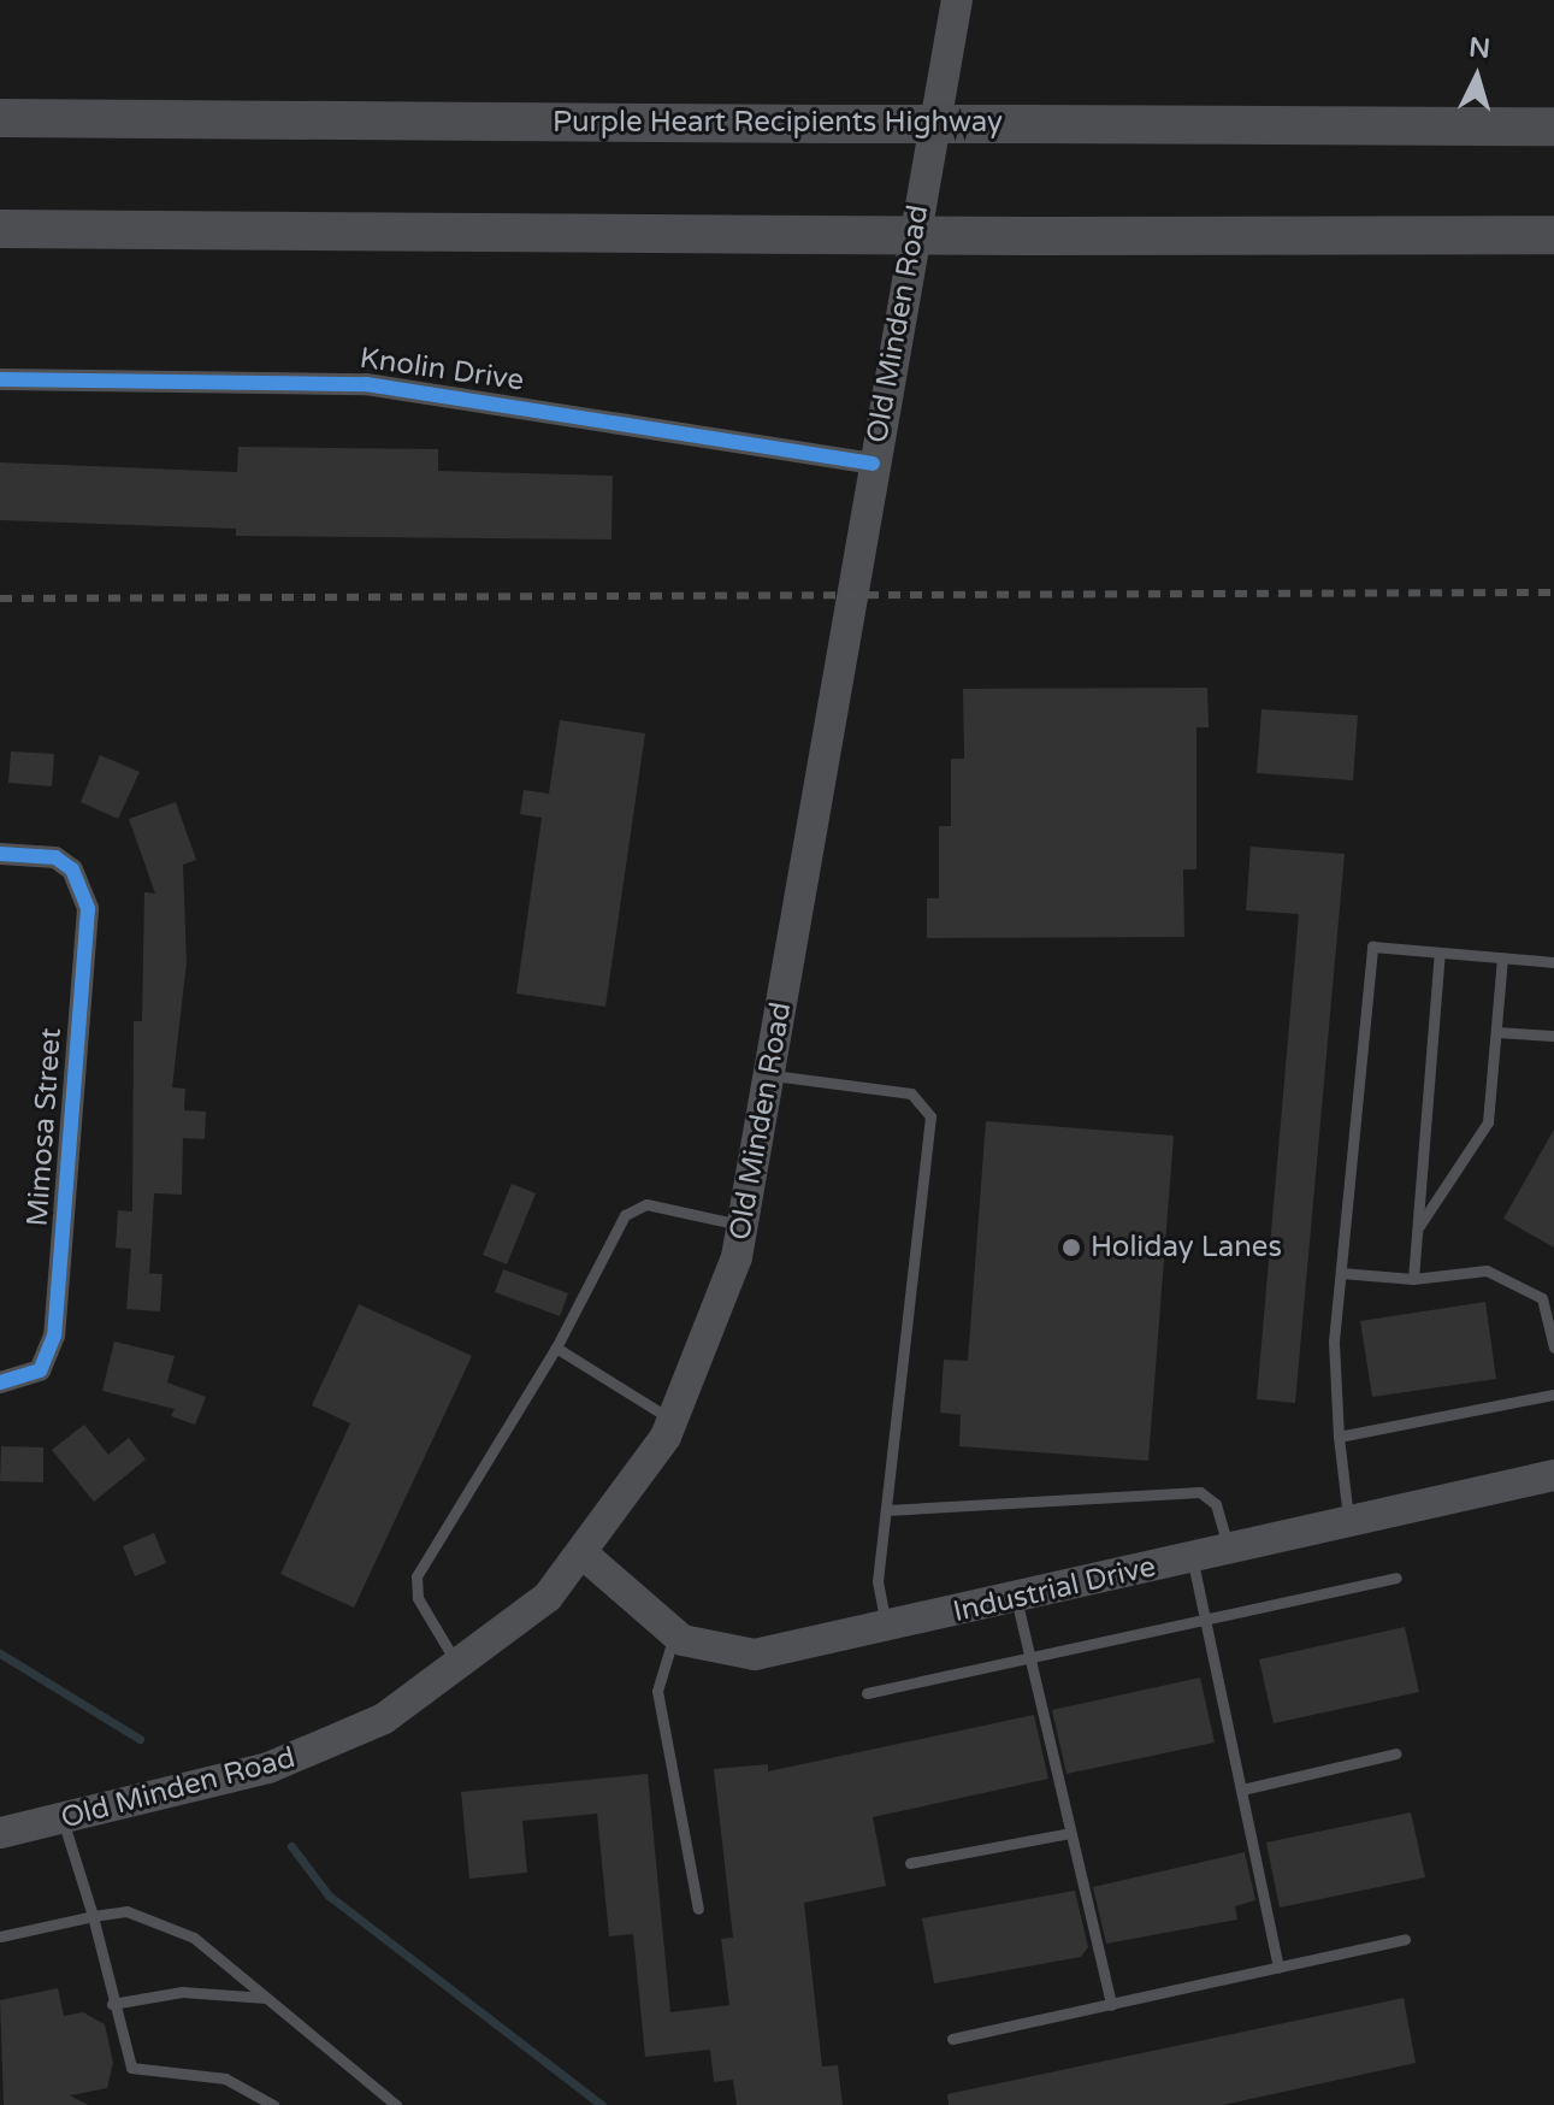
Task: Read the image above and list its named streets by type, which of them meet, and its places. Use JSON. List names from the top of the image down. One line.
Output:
{"streets":{"highway":["Purple Heart Recipients Highway"],"main road":["Old Minden Road","Industrial Drive"],"street":["Knolin Drive","Mimosa Street"]},"crossings":[["Old Minden Road","Knolin Drive"],["Old Minden Road","Industrial Drive"]],"places":["Holiday Lanes"],"north":"top"}
